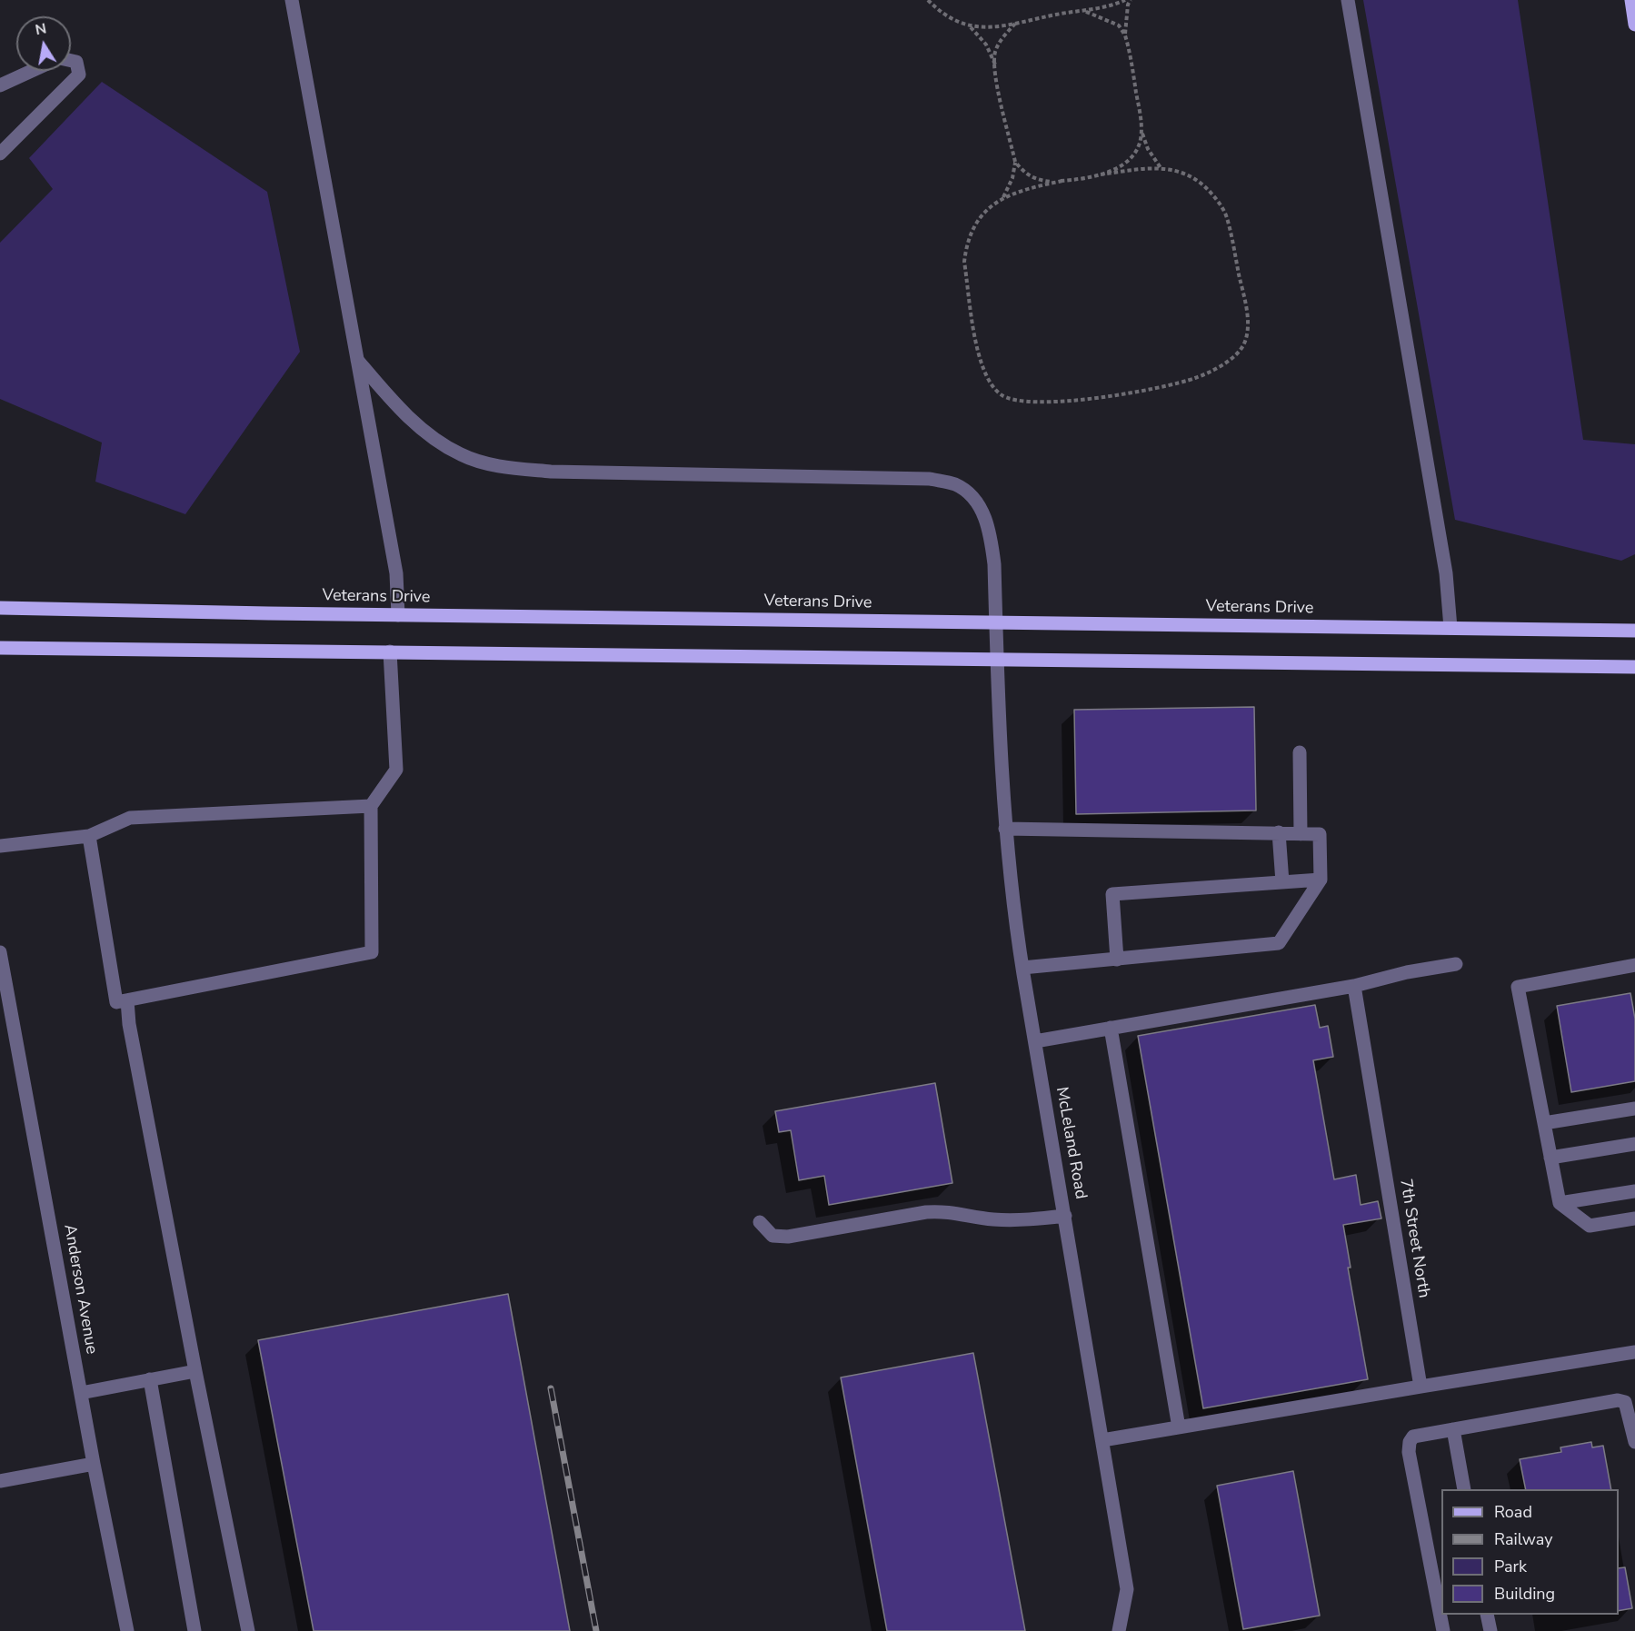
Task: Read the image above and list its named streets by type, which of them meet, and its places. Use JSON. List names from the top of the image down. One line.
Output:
{"streets":{"main road":["Veterans Drive"],"street":["McLeland Road","7th Street North","Anderson Avenue"]},"crossings":[["Veterans Drive","McLeland Road"]],"legend":["Road","Railway","Park","Building"],"north":"top"}
